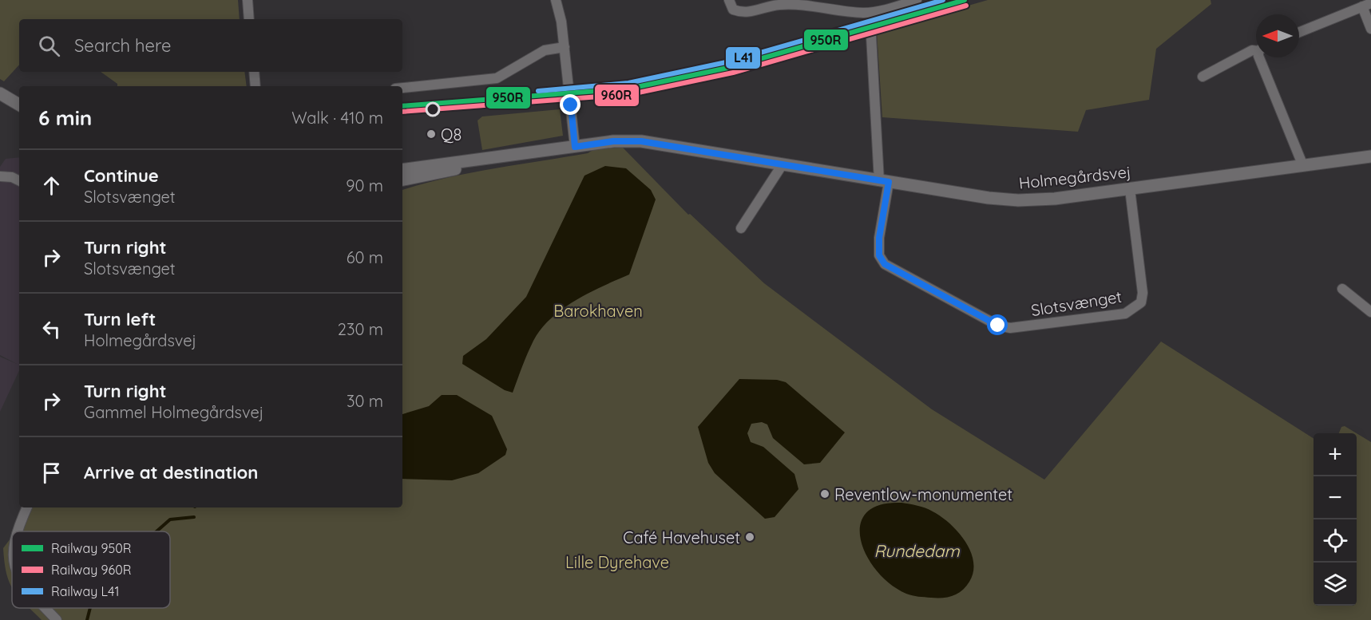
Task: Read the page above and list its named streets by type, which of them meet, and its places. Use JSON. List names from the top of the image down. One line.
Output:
{"streets":{"street":["Holmegårdsvej","Slotsvænget"]},"crossings":[["Holmegårdsvej","Slotsvænget"]],"water":["Rundedam"],"parks":["Barokhaven","Lille Dyrehave"],"places":["Q8","Reventlow-monumentet","Café Havehuset"],"lines":["rail line 950R","rail line L41","rail line 960R"],"legend":["Railway 950R","Railway 960R","Railway L41"],"north":"left","page":{"search":"Search here","heading":["6 min","Walk · 410 m"],"list":[["Continue","Slotsvænget","90 m"],["Turn right","Slotsvænget","60 m"],["Turn left","Holmegårdsvej","230 m"],["Turn right","Gammel Holmegårdsvej","30 m"],"Arrive at destination"],"map_buttons":["+","−"]}}
